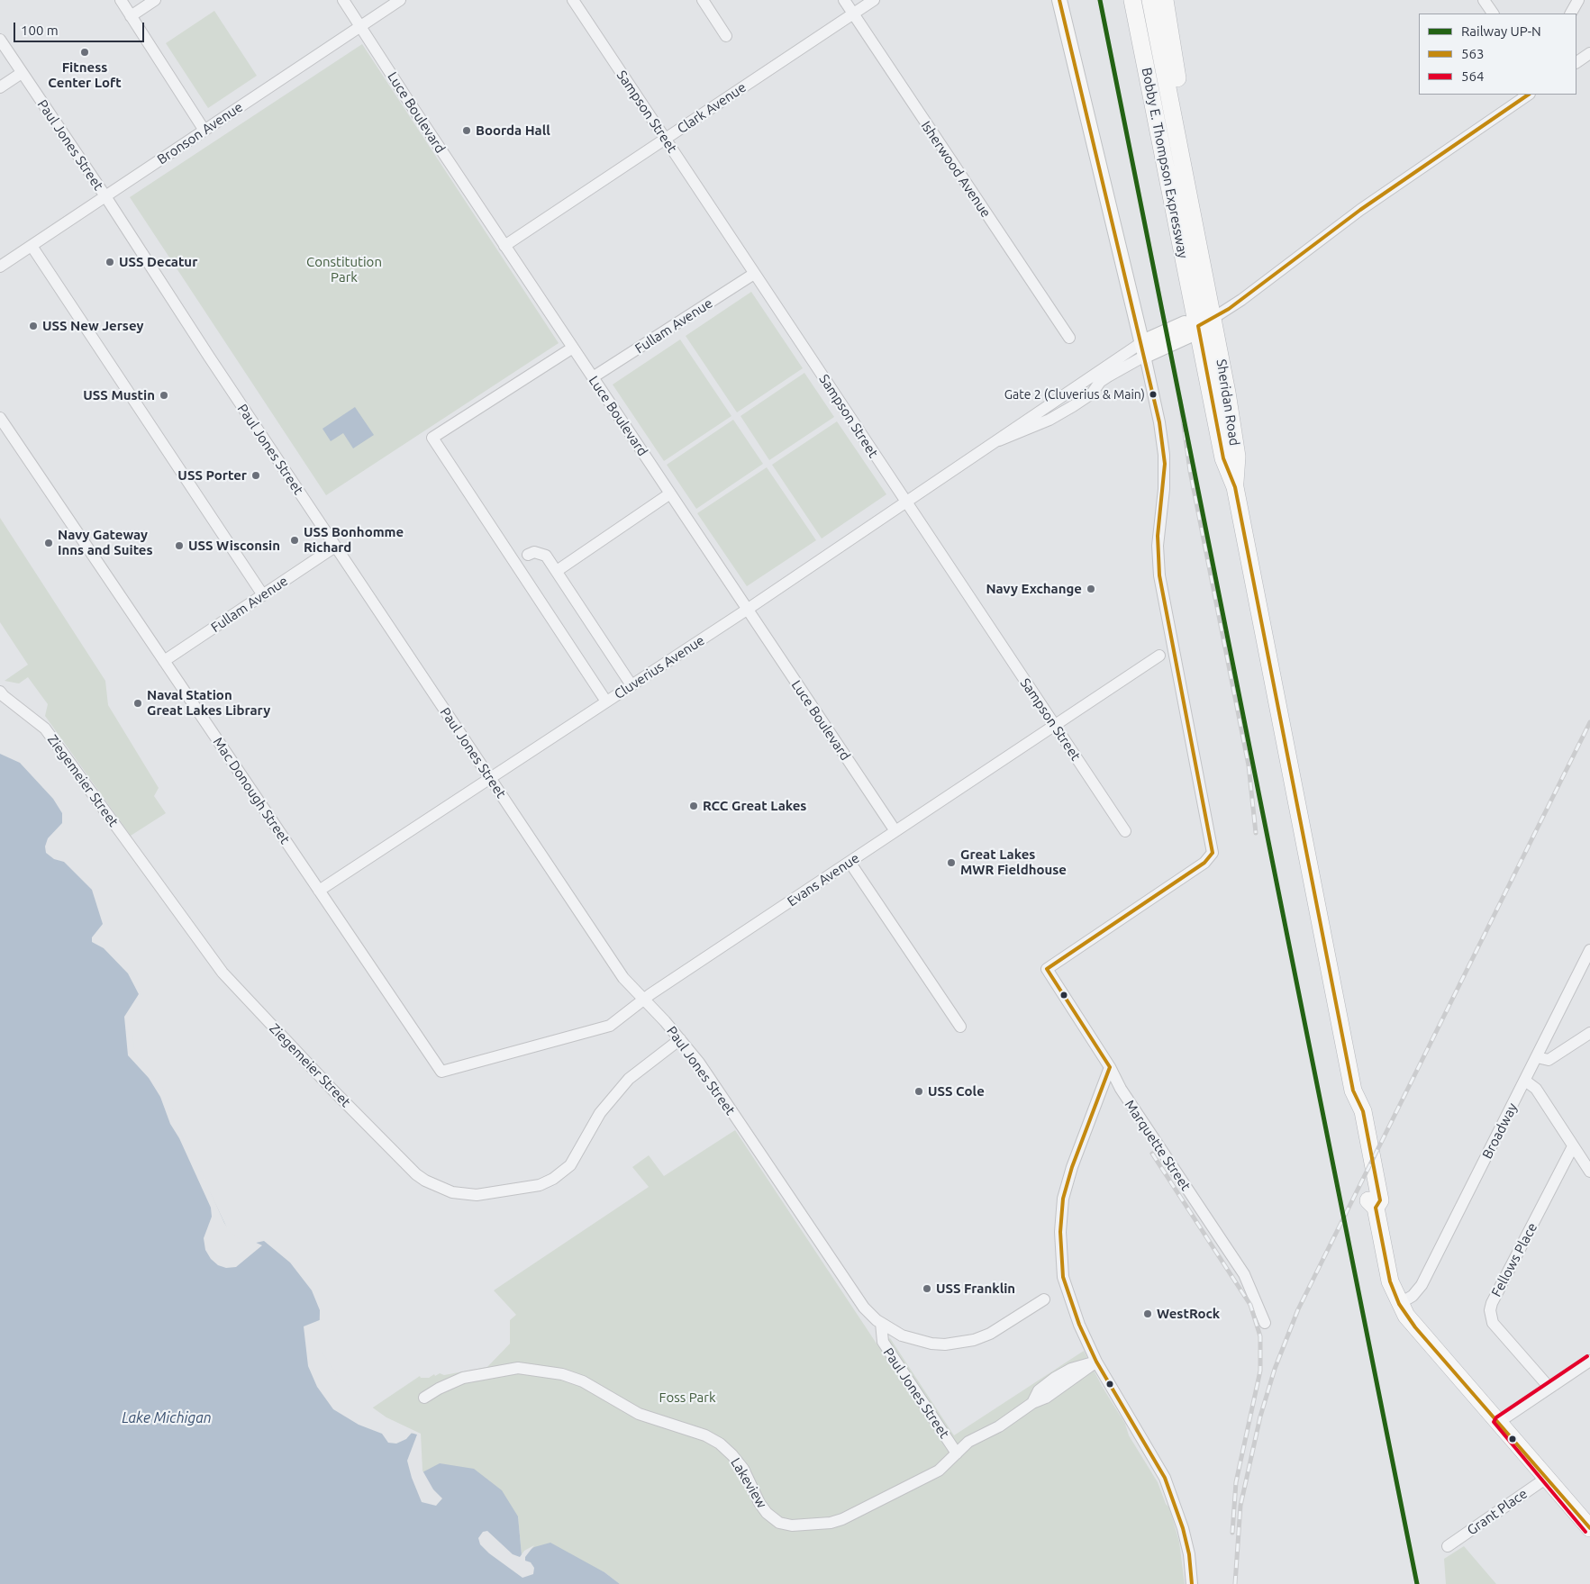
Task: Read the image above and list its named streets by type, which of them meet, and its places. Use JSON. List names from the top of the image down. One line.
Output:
{"streets":{"highway":["Bobby E. Thompson Expressway","Sheridan Road"],"street":["Clark Avenue","Sampson Street","Luce Boulevard","Bronson Avenue","Paul Jones Street","Isherwood Avenue","Fullam Avenue","Cluverius Avenue","Ziegemeier Street","Mac Donough Street","Evans Avenue","Broadway","Marquette Street","Fellows Place","Lakeview","Grant Place"]},"crossings":[["Clark Avenue","Sampson Street"],["Clark Avenue","Luce Boulevard"],["Clark Avenue","Isherwood Avenue"],["Sampson Street","Fullam Avenue"],["Sampson Street","Cluverius Avenue"],["Sampson Street","Evans Avenue"],["Luce Boulevard","Bronson Avenue"],["Luce Boulevard","Fullam Avenue"],["Luce Boulevard","Cluverius Avenue"],["Luce Boulevard","Evans Avenue"],["Bronson Avenue","Paul Jones Street"],["Paul Jones Street","Fullam Avenue"],["Paul Jones Street","Cluverius Avenue"],["Paul Jones Street","Ziegemeier Street"],["Paul Jones Street","Evans Avenue"],["Paul Jones Street","Lakeview"],["Bobby E. Thompson Expressway","Sheridan Road"],["Fullam Avenue","Mac Donough Street"],["Sheridan Road","Broadway"],["Sheridan Road","Grant Place"],["Cluverius Avenue","Mac Donough Street"],["Cluverius Avenue","Marquette Street"],["Mac Donough Street","Evans Avenue"]],"water":["Lake Michigan"],"parks":["Constitution Park","Foss Park"],"places":["Fitness Center Loft","Boorda Hall","USS Decatur","USS New Jersey","Gate 2 (Cluverius & Main)","USS Mustin","USS Porter","USS Bonhomme Richard","Navy Gateway Inns and Suites","USS Wisconsin","Navy Exchange","Naval Station Great Lakes Library","RCC Great Lakes","Great Lakes MWR Fieldhouse","USS Cole","USS Franklin","WestRock"],"lines":["rail line UP-N","transit line 563","transit line 564"],"legend":["Railway UP-N","563","564"],"scale_bar":"100 m"}
